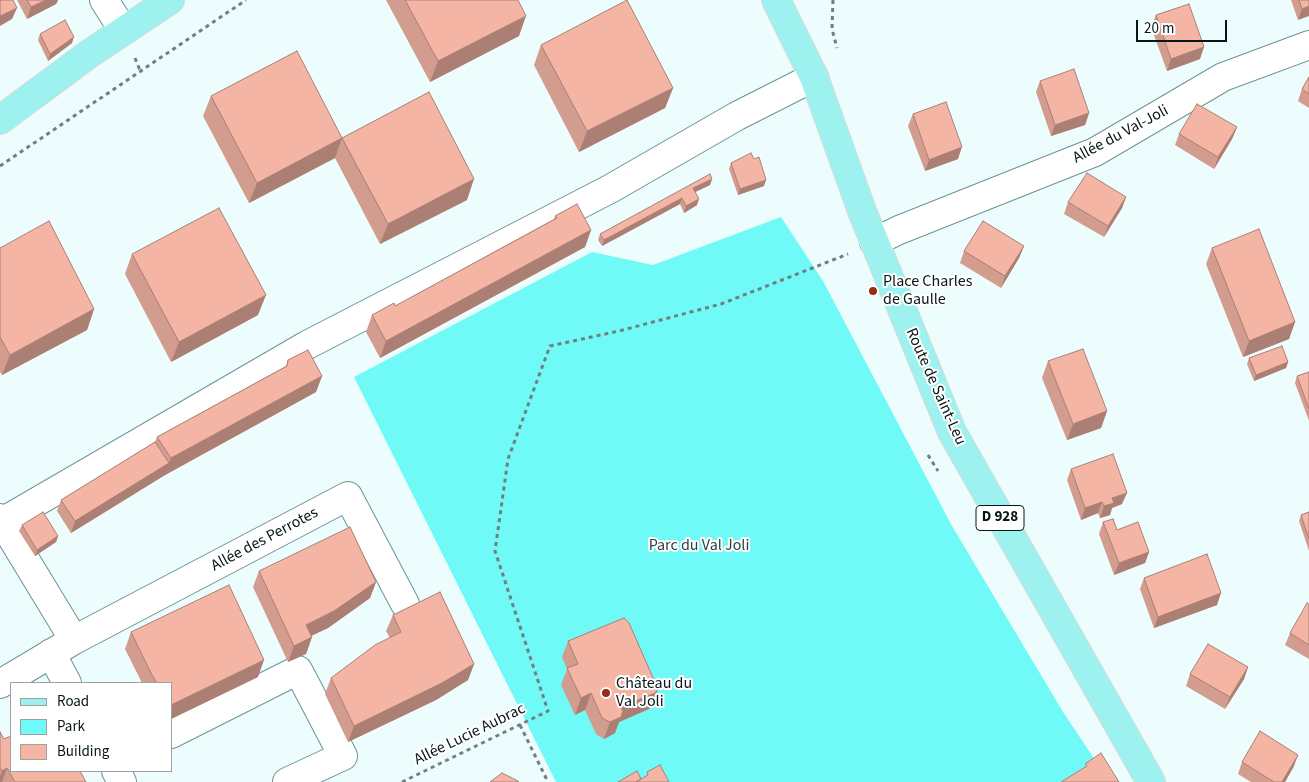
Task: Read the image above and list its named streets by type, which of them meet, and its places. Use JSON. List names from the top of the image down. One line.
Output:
{"streets":{"main road":["Route de Saint-Leu","D 928"],"street":["Allée du Val-Joli","Allée des Perrotes"],"path":["Allée Lucie Aubrac"]},"crossings":[["Allée du Val-Joli","Route de Saint-Leu"],["Allée du Val-Joli","Allée Lucie Aubrac"],["Route de Saint-Leu","Allée Lucie Aubrac"]],"parks":["Parc du Val Joli"],"places":["Place Charles de Gaulle","Château du Val Joli"],"legend":["Road","Park","Building"],"scale_bar":"20 m"}
